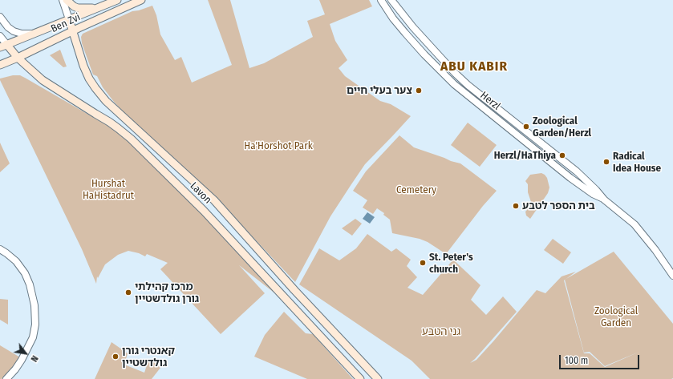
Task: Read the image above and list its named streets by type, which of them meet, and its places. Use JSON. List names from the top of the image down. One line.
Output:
{"streets":{"main road":["Ben Zvi","Lavon"],"street":["Herzl"]},"crossings":[["Ben Zvi","Lavon"]],"districts":["ABU KABIR"],"parks":["Ha'Horshot Park","Hurshat HaHistadrut","Cemetery","Zoological Garden","גני הטבע"],"places":["צער בעלי חיים","Zoological Garden/Herzl","Herzl/HaThiya","Radical Idea House","בית הספר לטבע","St. Peter's church","מרכז קהילתי גורן גולדשטיין","קאנטרי גורן גולדשטיין"],"scale_bar":"100 m","north":"bottom right"}
